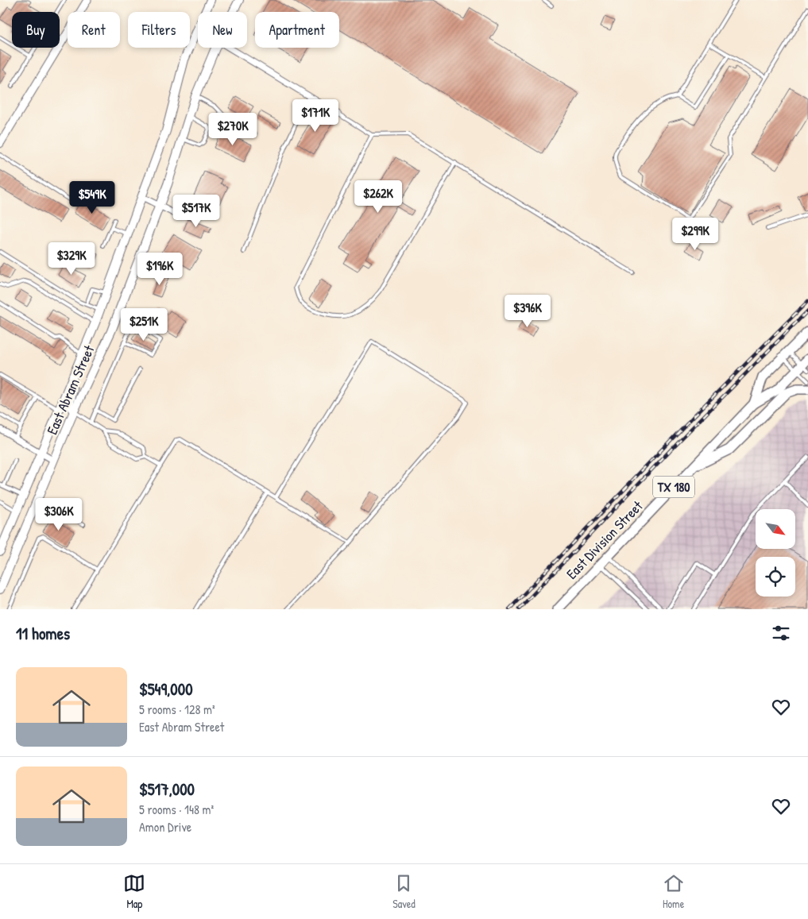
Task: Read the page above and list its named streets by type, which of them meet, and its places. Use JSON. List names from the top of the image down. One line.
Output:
{"streets":{"main road":["East Abram Street","TX 180","East Division Street"]},"north":"bottom right","page":{"chip":["Buy","Rent","Filters","New","Apartment"],"price":["$171K","$270K","$262K","$549K","$517K","$299K","$329K","$196K","$396K","$251K","$306K"],"heading":"11 homes","list":[{"name":"$549,000","note":"5 rooms · 128 m² · East Abram Street"},{"name":"$517,000","note":"5 rooms · 148 m² · Amon Drive"}],"tabs":["Map","Saved","Home"]}}
